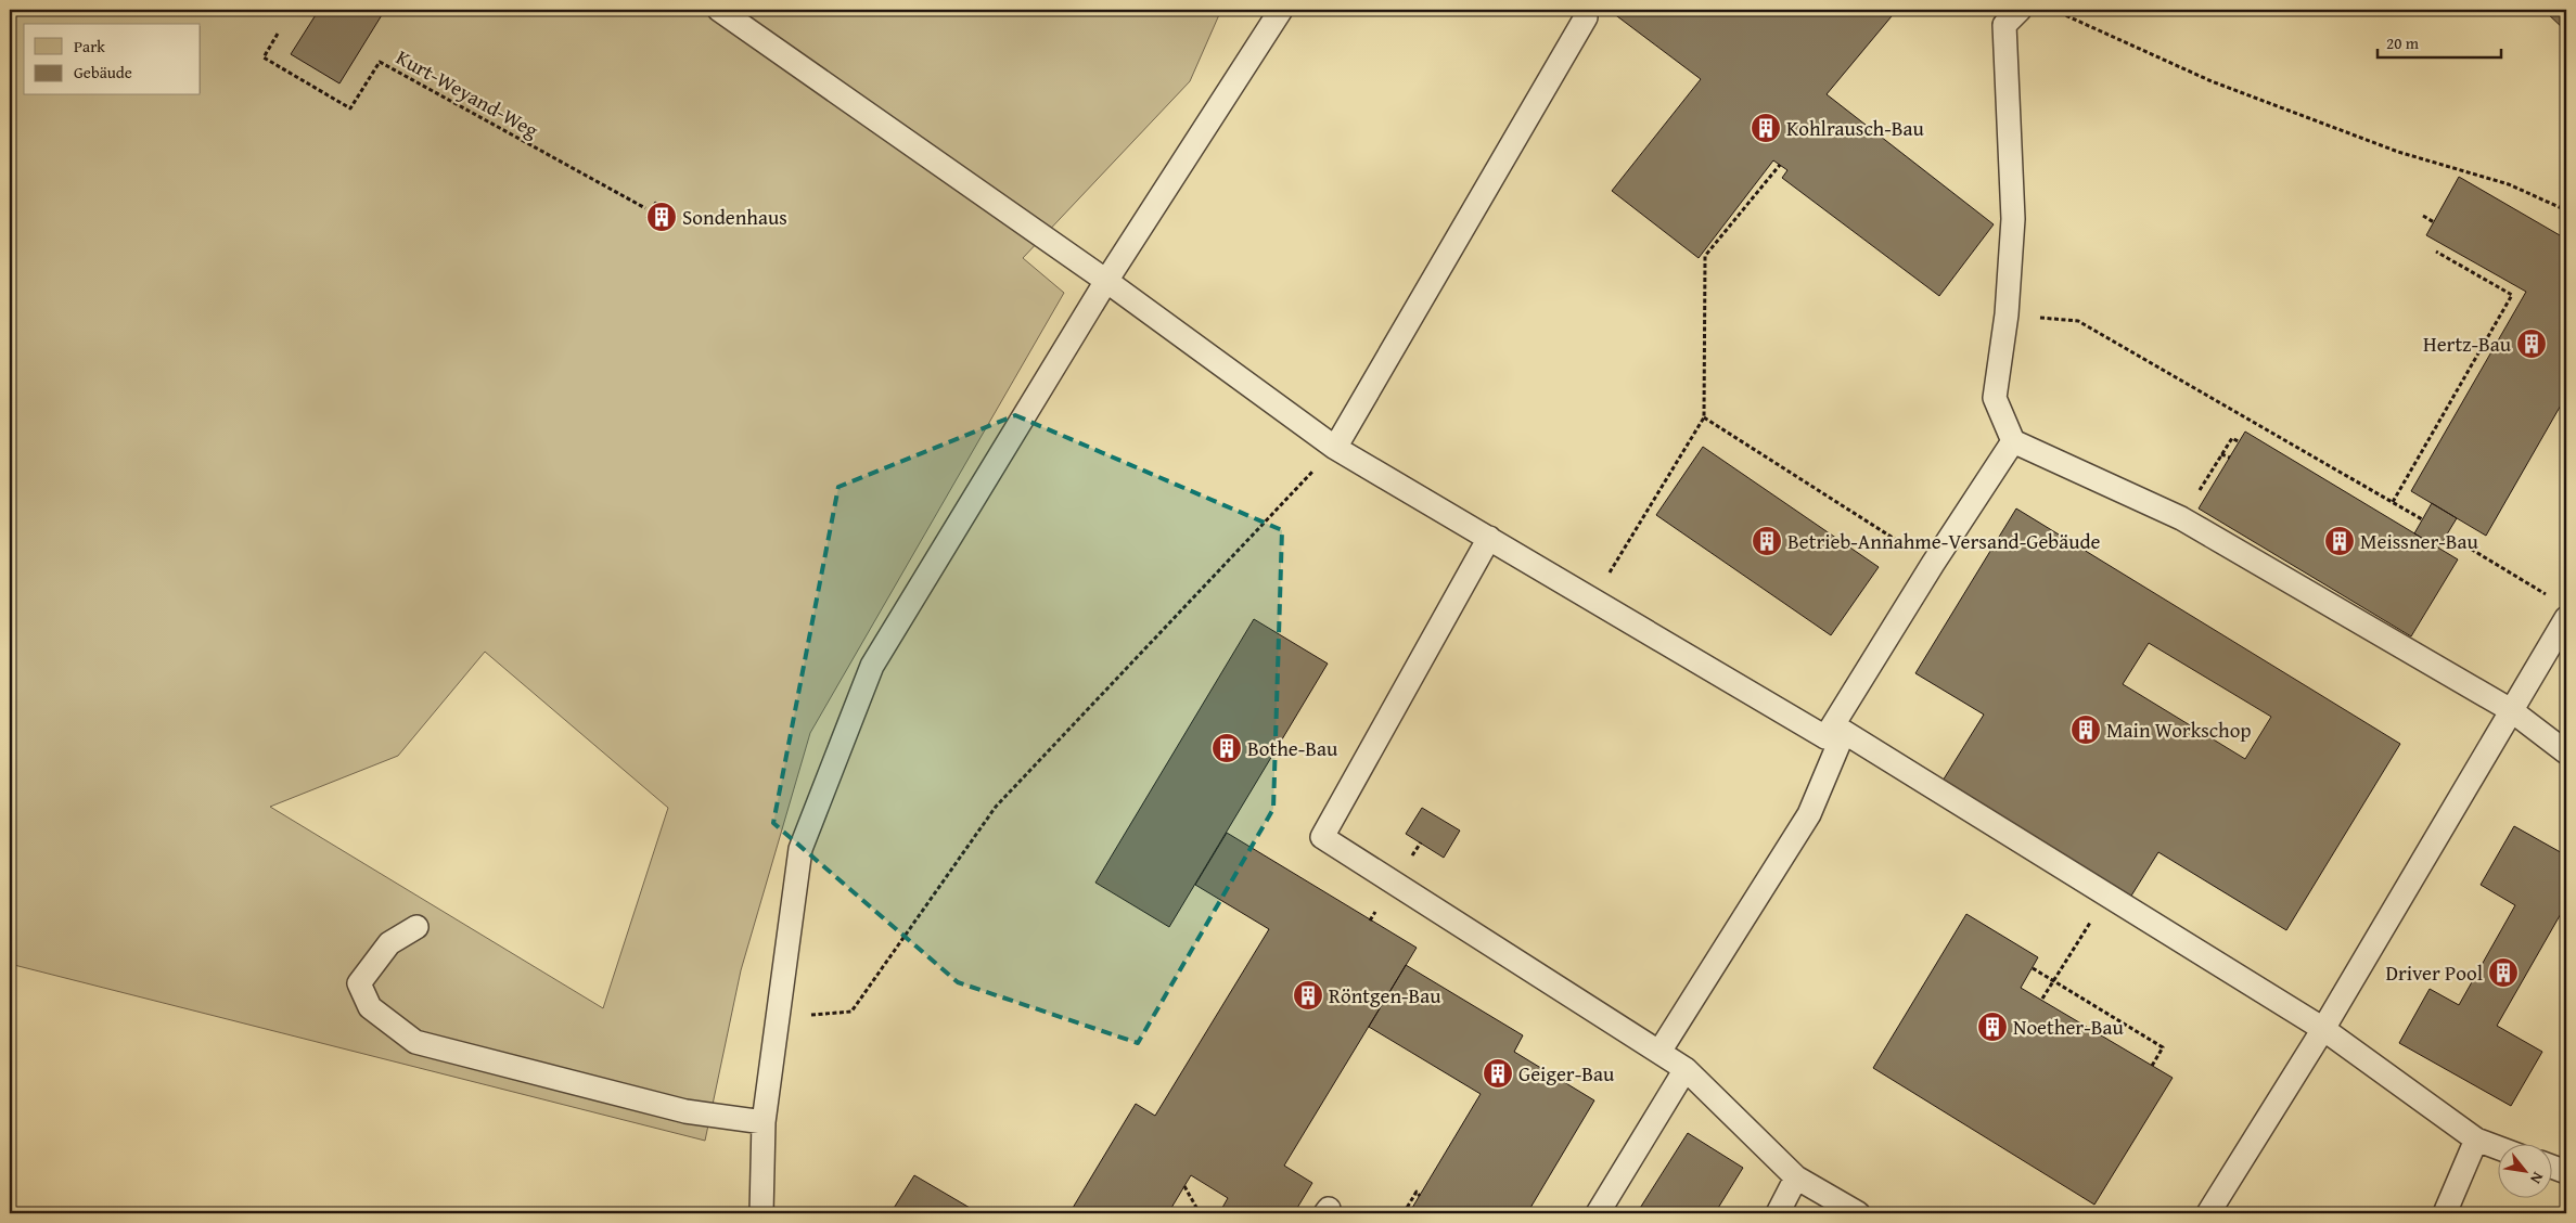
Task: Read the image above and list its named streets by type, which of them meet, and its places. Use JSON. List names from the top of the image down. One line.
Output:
{"streets":{"path":["Kurt-Weyand-Weg"]},"places":{"building":["Kohlrausch-Bau","Sondenhaus","Hertz-Bau","Betrieb-Annahme-Versand-Gebäude","Meissner-Bau","Main Workschop","Bothe-Bau","Driver Pool","Röntgen-Bau","Noether-Bau","Geiger-Bau"]},"legend":["Park","Gebäude"],"scale_bar":"20 m","north":"bottom right"}
